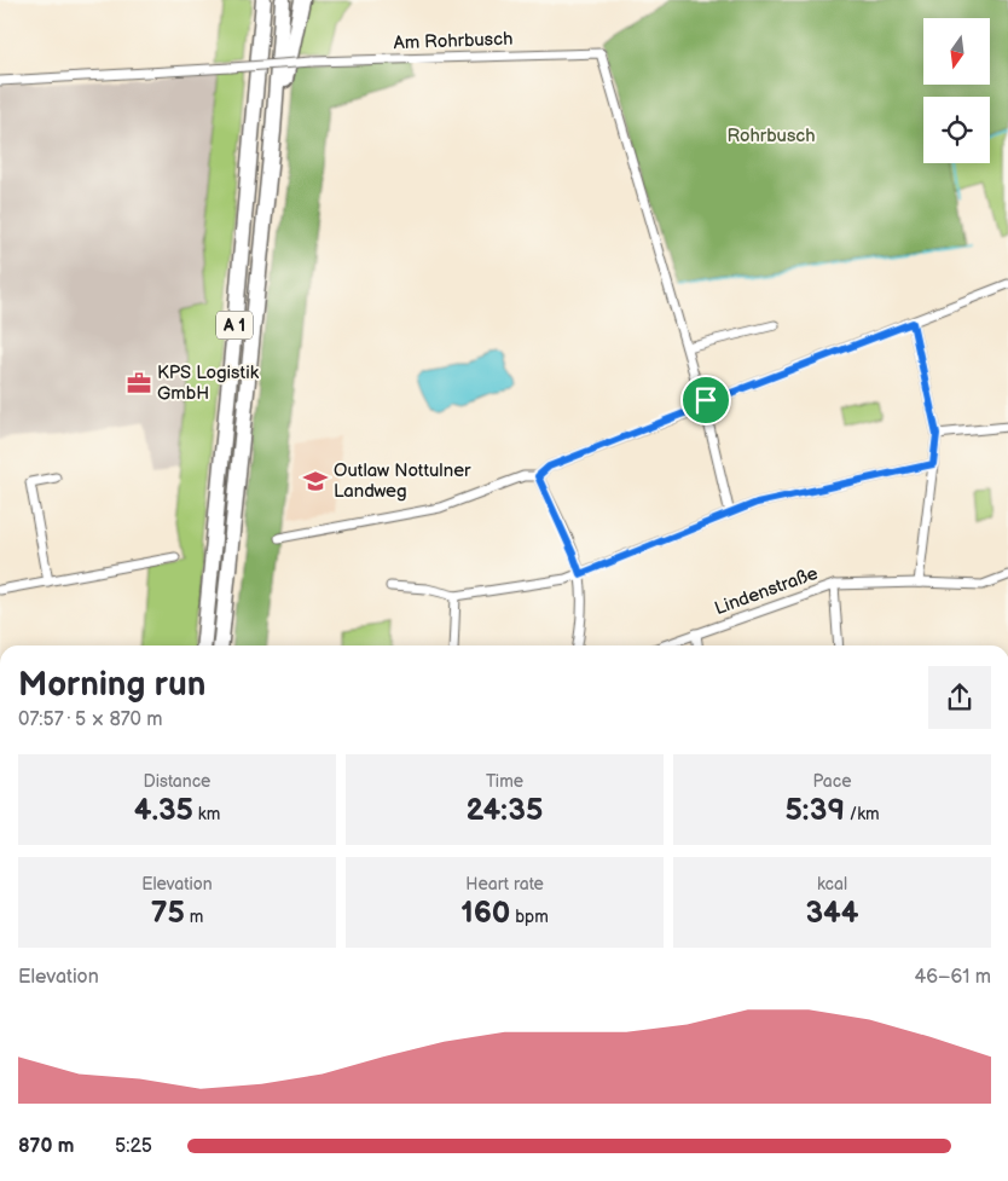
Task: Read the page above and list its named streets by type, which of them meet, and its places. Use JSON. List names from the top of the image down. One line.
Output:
{"streets":{"highway":["A 1"],"street":["Am Rohrbusch","Lindenstraße"]},"parks":["Rohrbusch"],"places":{"office":["KPS Logistik GmbH"],"school or university":["Outlaw Nottulner Landweg"]},"north":"bottom","page":{"heading":["Morning run","07:57 · 5 × 870 m"],"stats":[["Distance","4.35 km"],["Time","24:35"],["Pace","5:39 /km"],["Elevation","75 m"],["Heart rate","160 bpm"],["kcal","344"]],"chart":["Elevation","46–61 m"],"list":[{"name":"870 m","note":"5:25"}]}}
